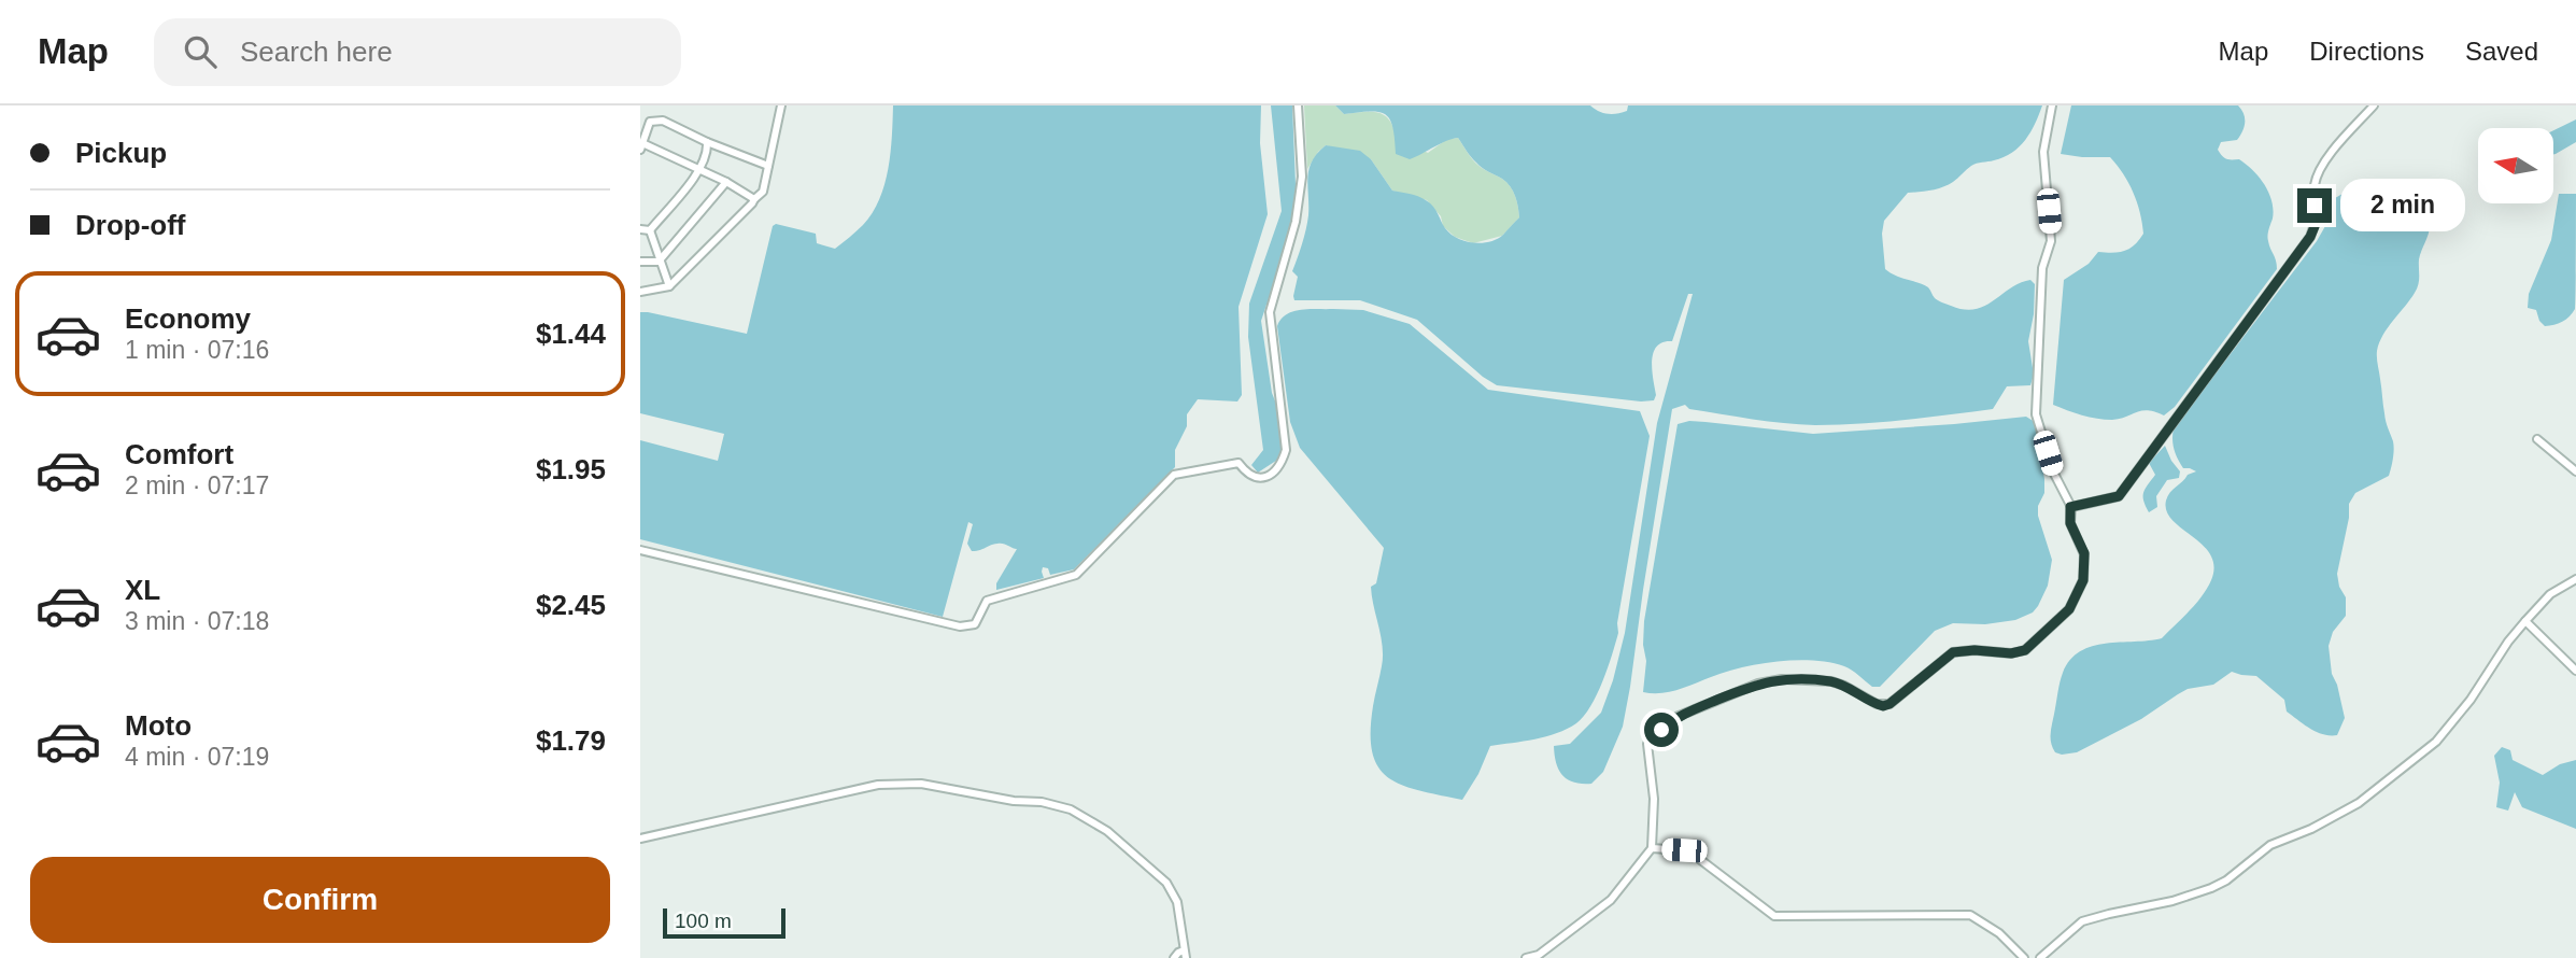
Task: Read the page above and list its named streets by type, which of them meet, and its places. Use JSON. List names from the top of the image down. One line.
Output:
{"scale_bar":"100 m","north":"left","page":{"header":"Map","search":"Search here","nav":["Map","Directions","Saved"],"banner":["Pickup","Drop-off"],"bubble":"2 min","list":[{"name":"Economy","note":"1 min · 07:16","value":"$1.44"},{"name":"Comfort","note":"2 min · 07:17","value":"$1.95"},{"name":"XL","note":"3 min · 07:18","value":"$2.45"},{"name":"Moto","note":"4 min · 07:19","value":"$1.79"}],"buttons":"Confirm","scale":"100 m"}}
